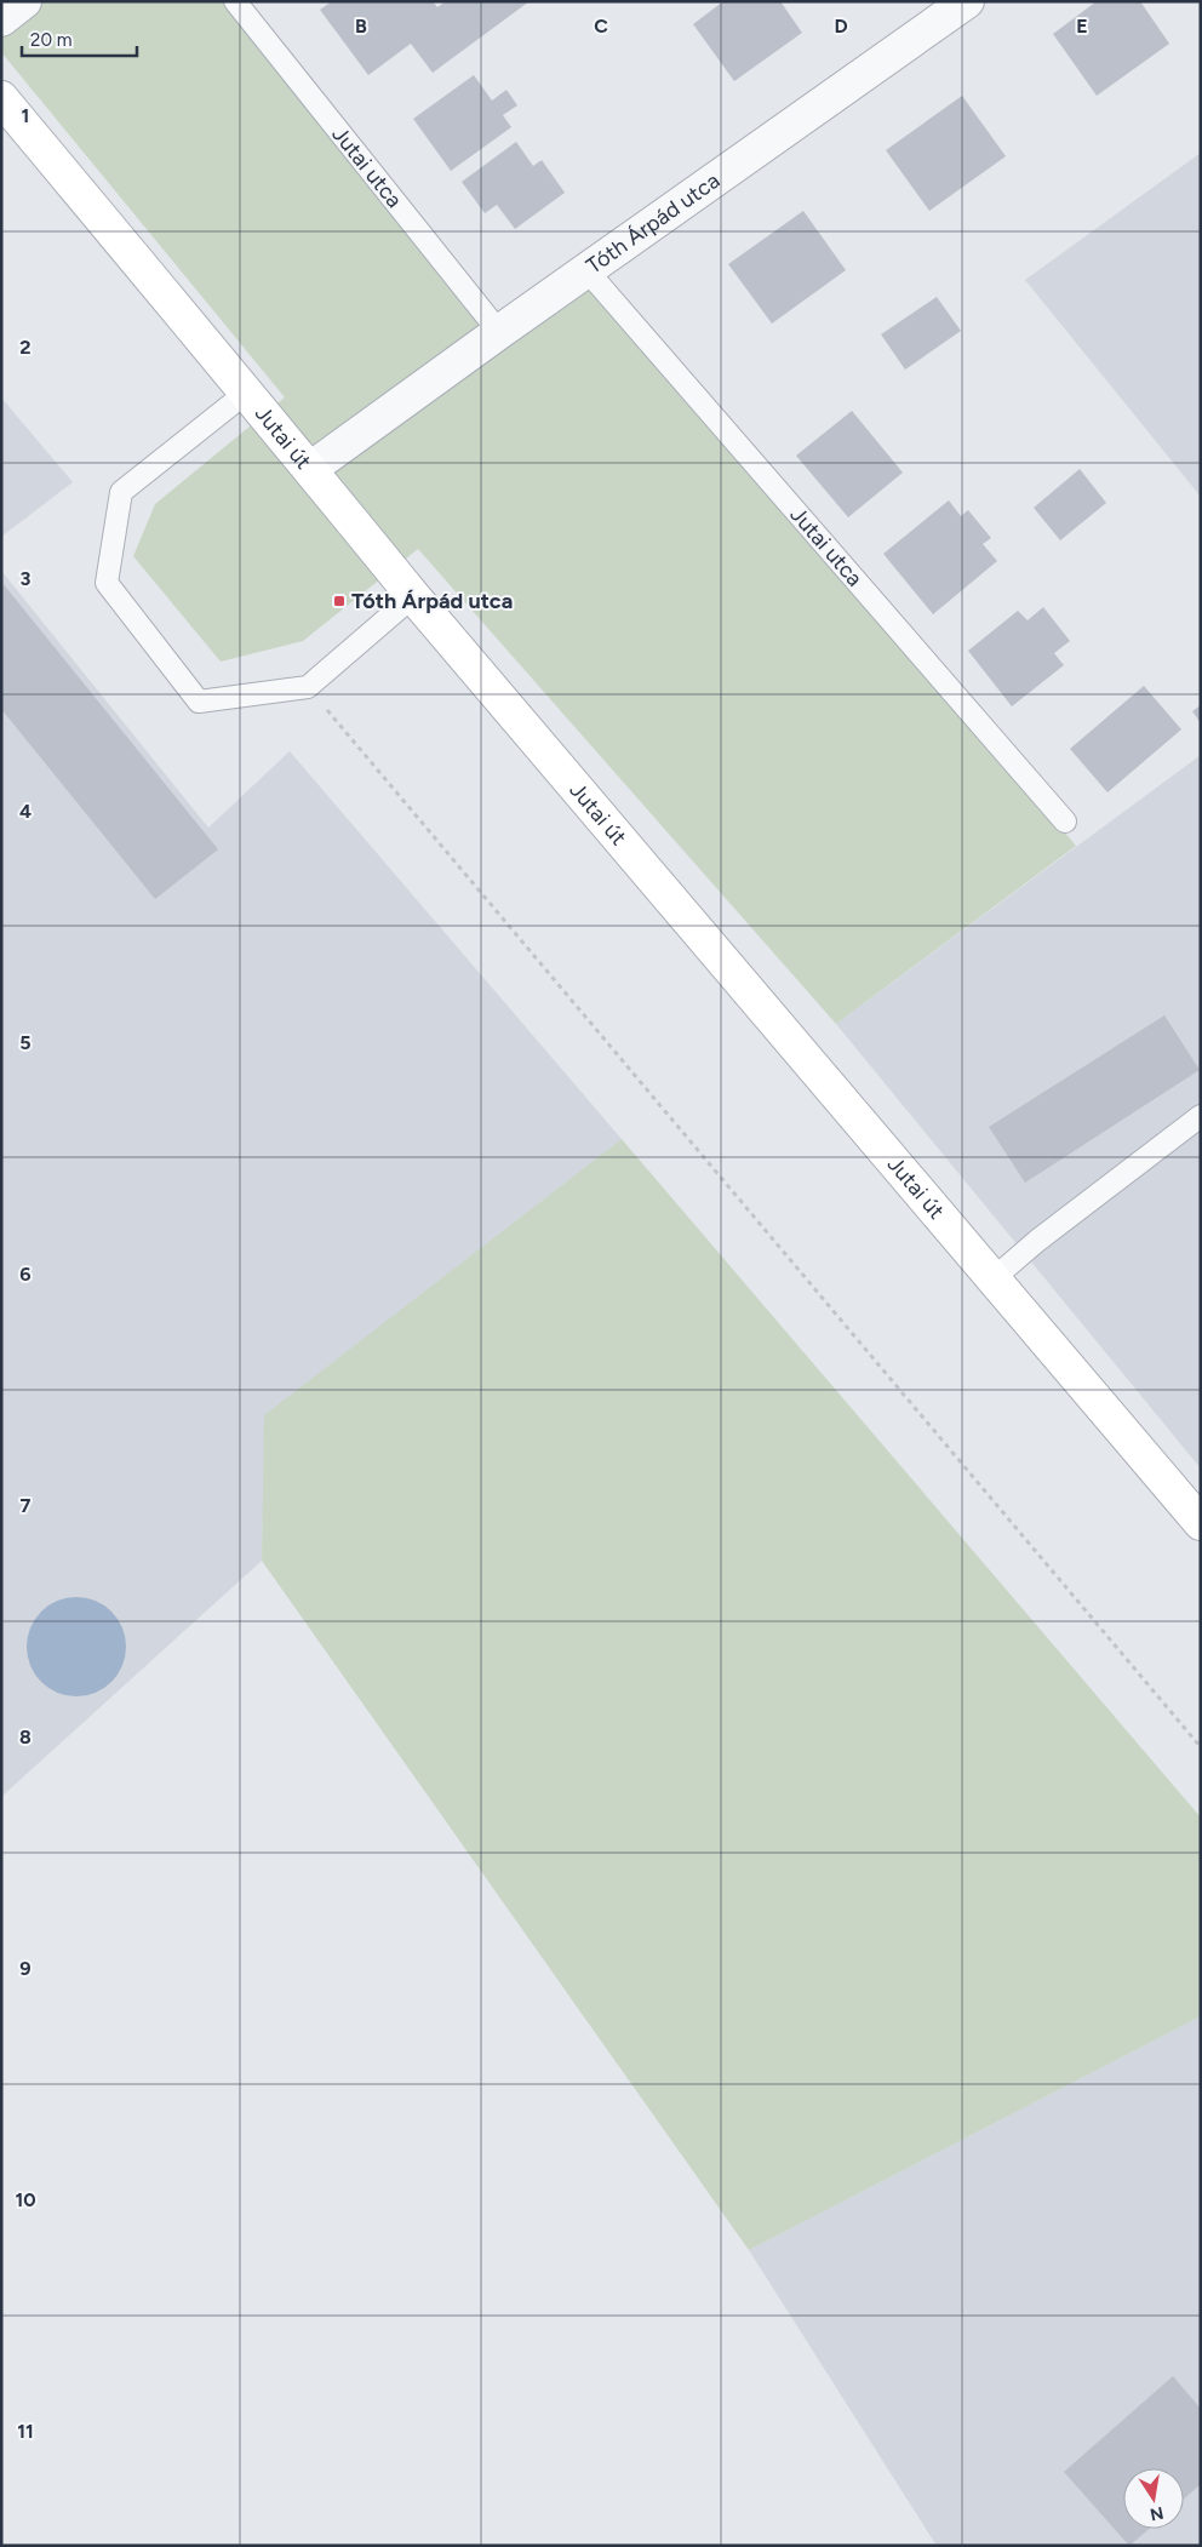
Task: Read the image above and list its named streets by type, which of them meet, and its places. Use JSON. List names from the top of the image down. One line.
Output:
{"streets":{"main road":["Jutai út"],"street":["Tóth Árpád utca"],"lane":["Jutai utca"]},"crossings":[["Jutai utca","Tóth Árpád utca"],["Tóth Árpád utca","Jutai út"]],"places":{"transit":["Tóth Árpád utca"]},"scale_bar":"20 m","north":"bottom","grid":{"columns":["B","C","D","E"],"rows":["1","2","3","4","5","6","7","8","9","10","11"]}}
